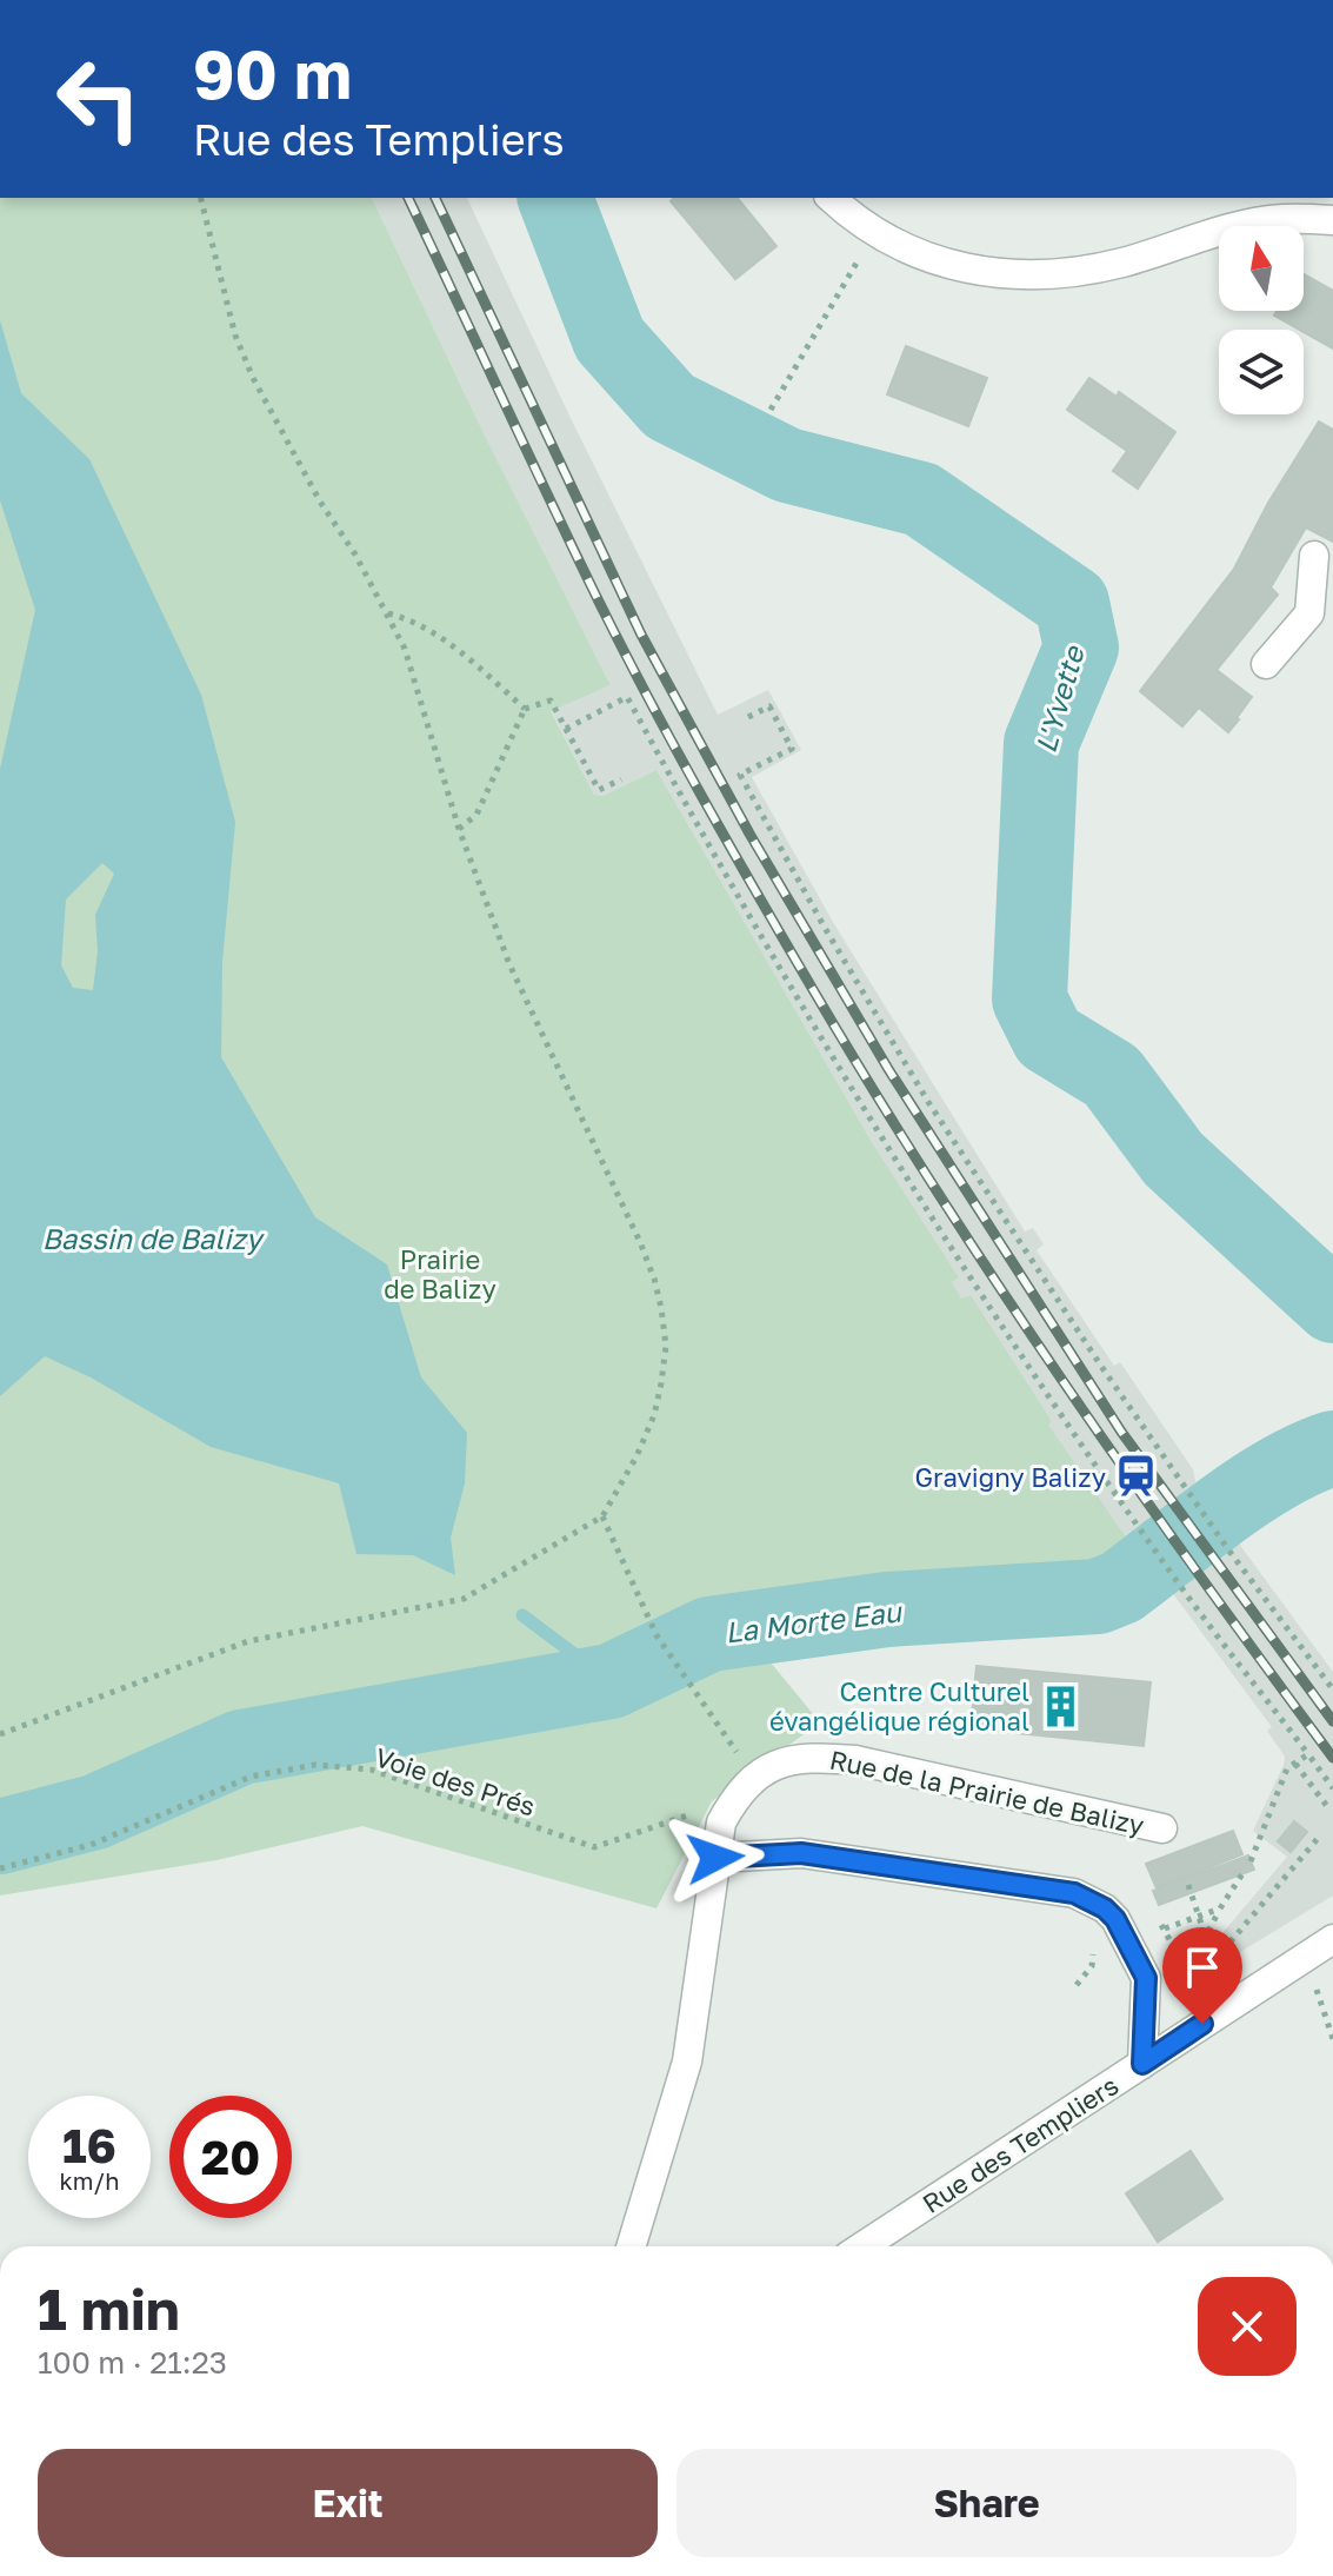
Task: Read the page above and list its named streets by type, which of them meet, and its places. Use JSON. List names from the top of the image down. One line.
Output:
{"streets":{"street":["Rue de la Prairie de Balizy","Rue des Templiers"],"path":["Voie des Prés"]},"crossings":[["Voie des Prés","Rue de la Prairie de Balizy"]],"water":["L'Yvette","Bassin de Balizy","La Morte Eau"],"parks":["Prairie de Balizy"],"places":{"station":["Gravigny Balizy"],"building":["Centre Culturel évangélique régional"]},"north":"top","page":{"turn":["90 m","Rue des Templiers"],"speed":"16 km/h","limit":"20","heading":["1 min","100 m · 21:23"],"buttons":["Exit","Share"]}}
